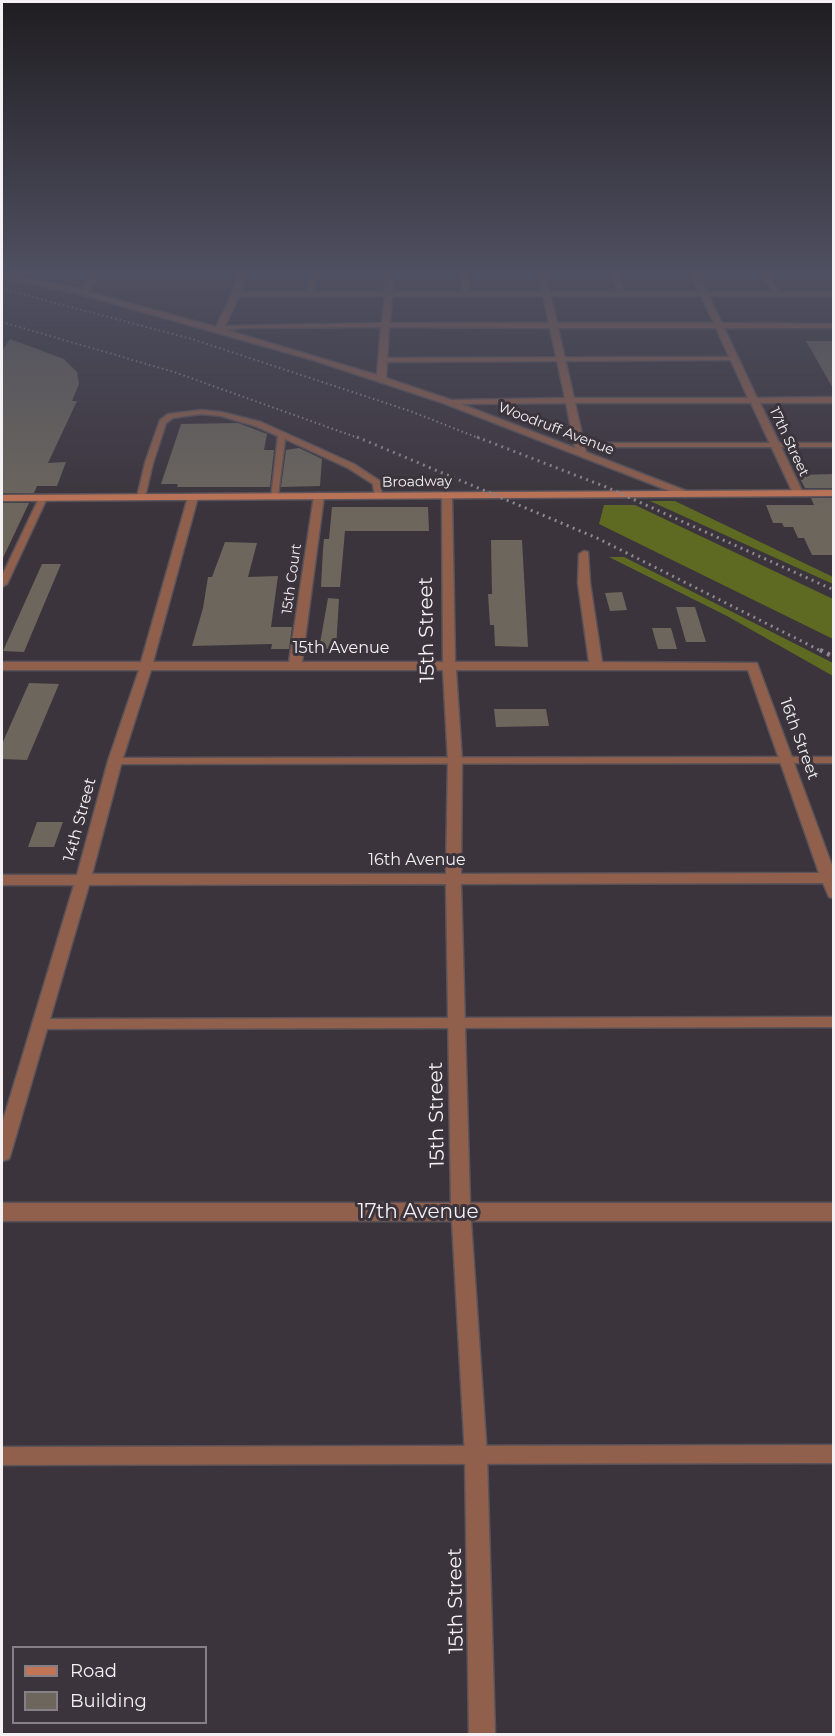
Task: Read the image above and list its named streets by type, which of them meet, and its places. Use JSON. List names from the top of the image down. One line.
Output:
{"streets":{"main road":["Broadway"],"street":["Woodruff Avenue","17th Street","15th Court","15th Street","15th Avenue","16th Street","14th Street","16th Avenue","17th Avenue"]},"crossings":[["Woodruff Avenue","Broadway"],["17th Street","Broadway"],["Broadway","15th Court"],["Broadway","15th Street"],["Broadway","14th Street"],["15th Court","15th Avenue"],["15th Street","15th Avenue"],["15th Street","16th Avenue"],["15th Street","17th Avenue"],["15th Avenue","16th Street"],["15th Avenue","14th Street"],["16th Street","16th Avenue"],["14th Street","16th Avenue"]],"legend":["Road","Building"]}
